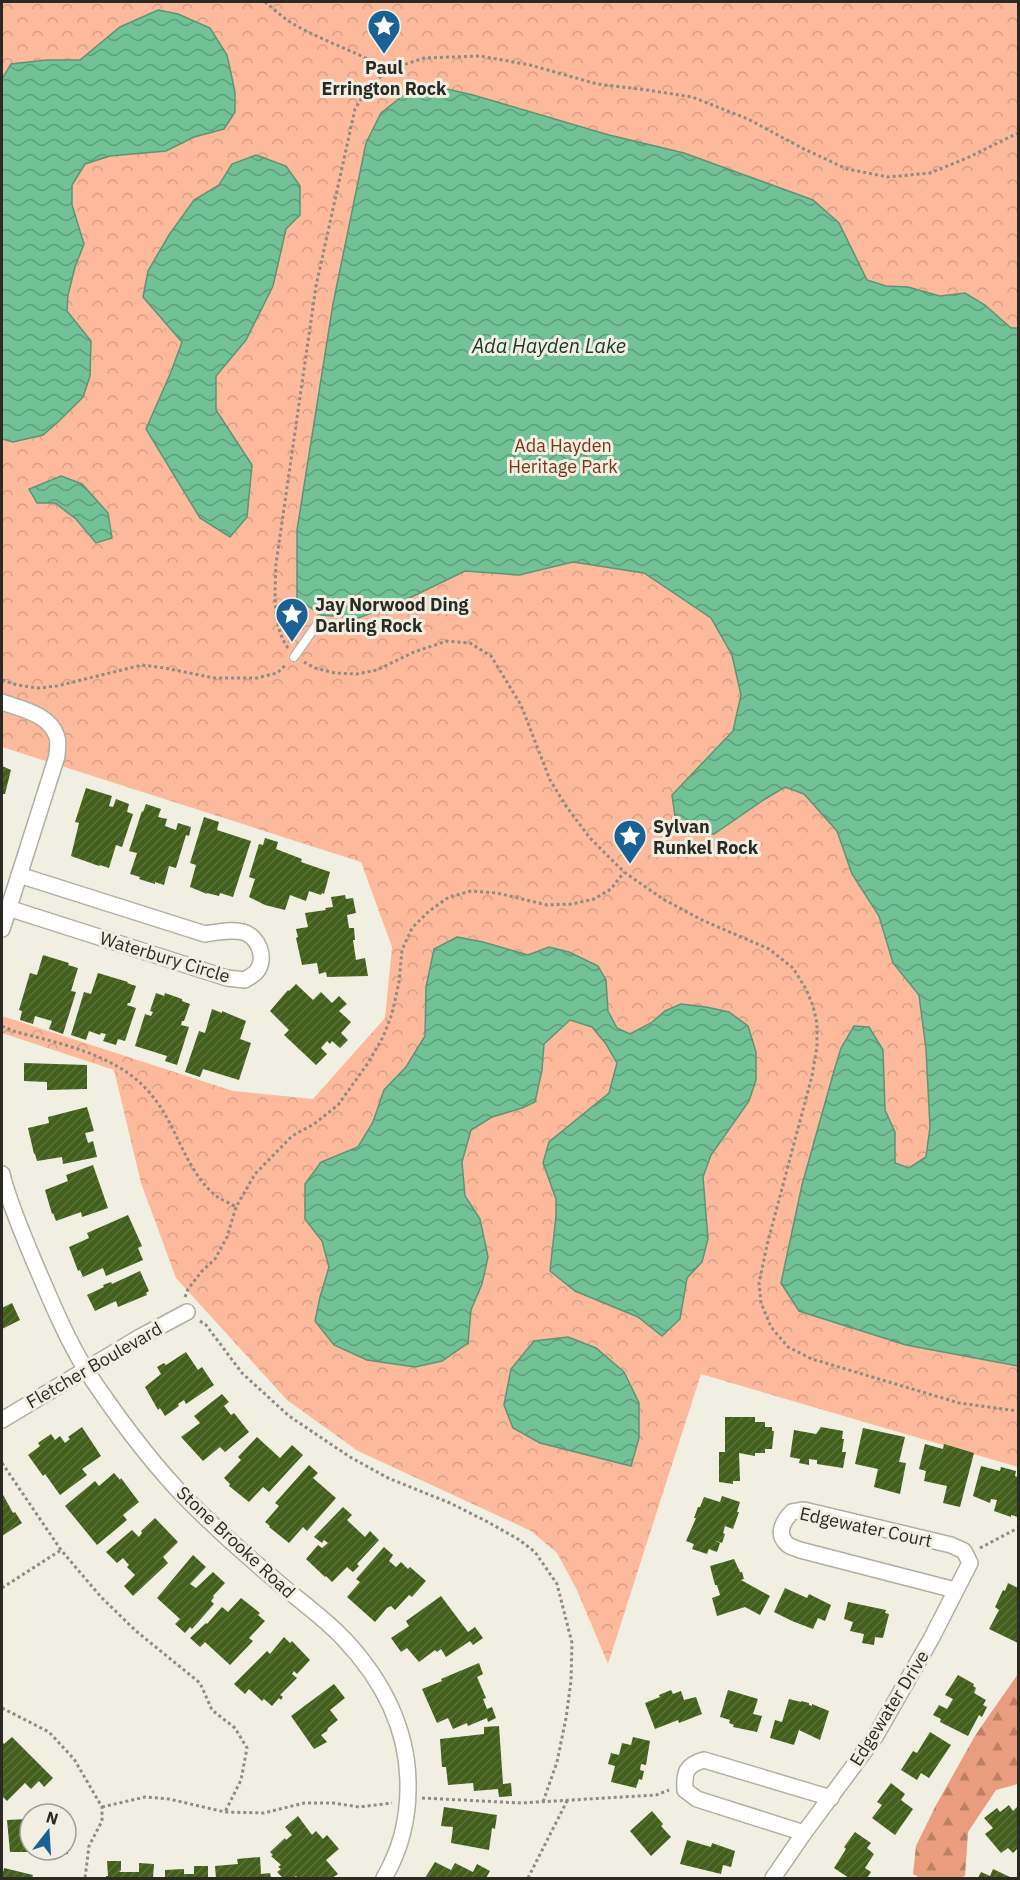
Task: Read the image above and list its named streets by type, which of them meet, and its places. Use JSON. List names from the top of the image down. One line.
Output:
{"streets":{"street":["Waterbury Circle","Fletcher Boulevard","Edgewater Court","Stone Brooke Road","Edgewater Drive"]},"crossings":[["Fletcher Boulevard","Stone Brooke Road"],["Edgewater Court","Edgewater Drive"]],"water":["Ada Hayden Lake"],"parks":["Ada Hayden Heritage Park"],"places":{"place":["Paul Errington Rock","Jay Norwood Ding Darling Rock","Sylvan Runkel Rock"]},"north":"top"}
